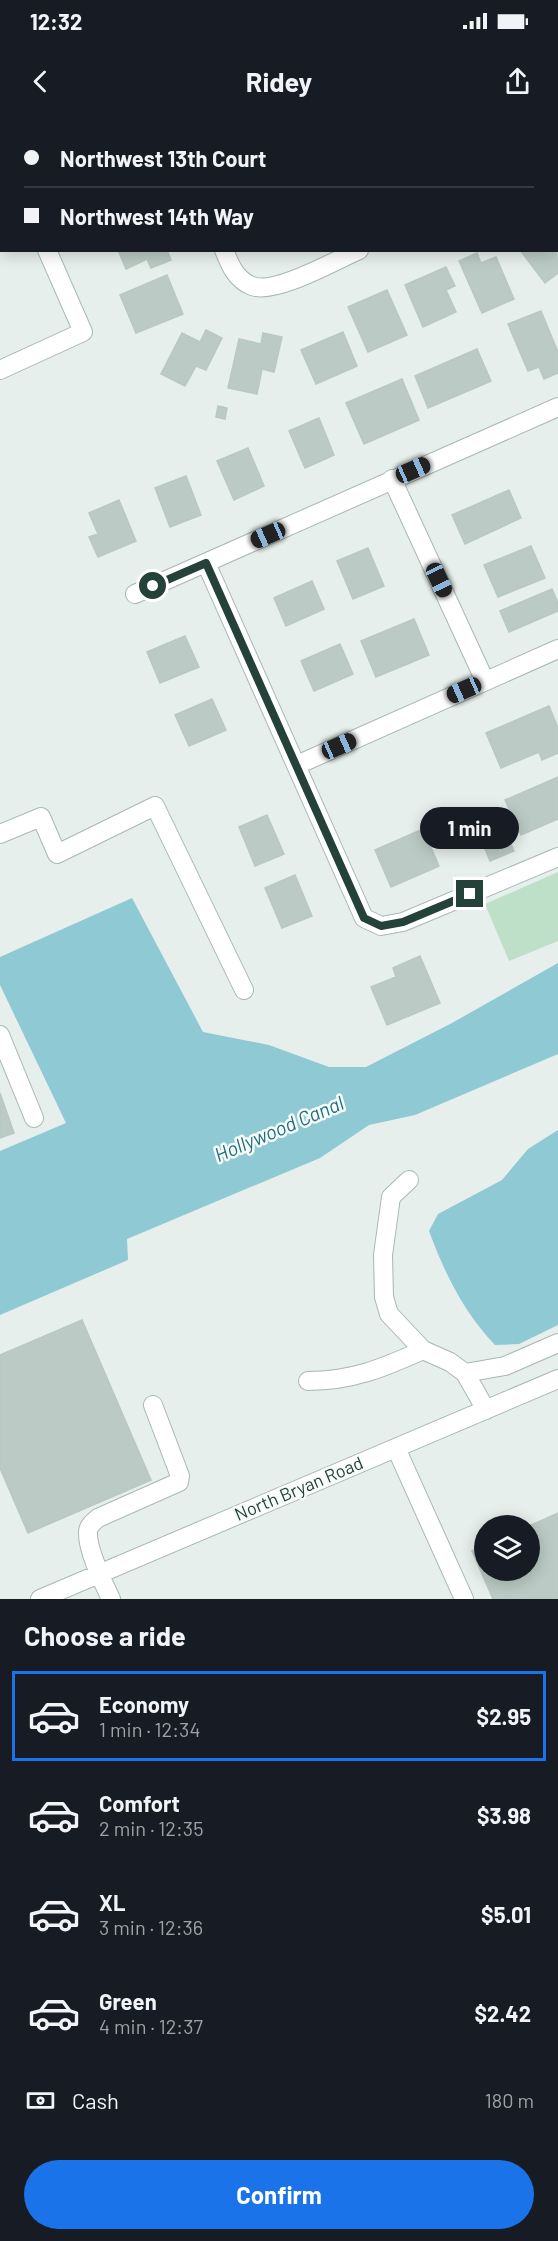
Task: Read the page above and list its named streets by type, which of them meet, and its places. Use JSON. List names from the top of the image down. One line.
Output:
{"streets":{"street":["North Bryan Road"]},"water":["Hollywood Canal"],"page":{"status":"12:32","header":"Ridey","banner":["Northwest 13th Court","Northwest 14th Way"],"bubble":"1 min","heading":"Choose a ride","list":[{"name":"Economy","note":"1 min · 12:34","value":"$2.95"},{"name":"Comfort","note":"2 min · 12:35","value":"$3.98"},{"name":"XL","note":"3 min · 12:36","value":"$5.01"},{"name":"Green","note":"4 min · 12:37","value":"$2.42"}],"pay":["Cash","180 m"],"buttons":"Confirm"}}
